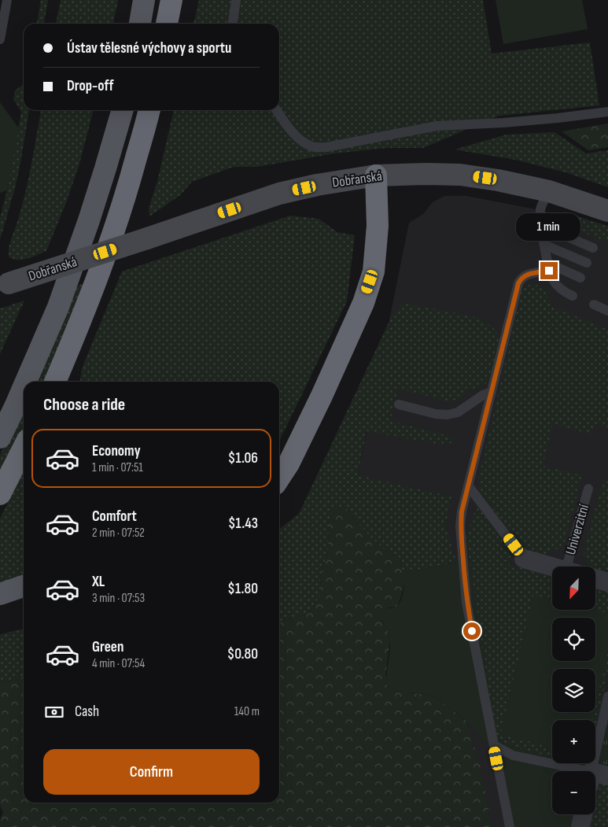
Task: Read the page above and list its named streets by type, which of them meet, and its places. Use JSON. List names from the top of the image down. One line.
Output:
{"streets":{"street":["Dobřanská","Univerzitní"]},"north":"bottom left","page":{"banner":["Ústav tělesné výchovy a sportu","Drop-off"],"bubble":"1 min","heading":"Choose a ride","list":[{"name":"Economy","note":"1 min · 07:51","value":"$1.06"},{"name":"Comfort","note":"2 min · 07:52","value":"$1.43"},{"name":"XL","note":"3 min · 07:53","value":"$1.80"},{"name":"Green","note":"4 min · 07:54","value":"$0.80"}],"map_buttons":["+","−"],"pay":["Cash","140 m"],"buttons":"Confirm"}}
